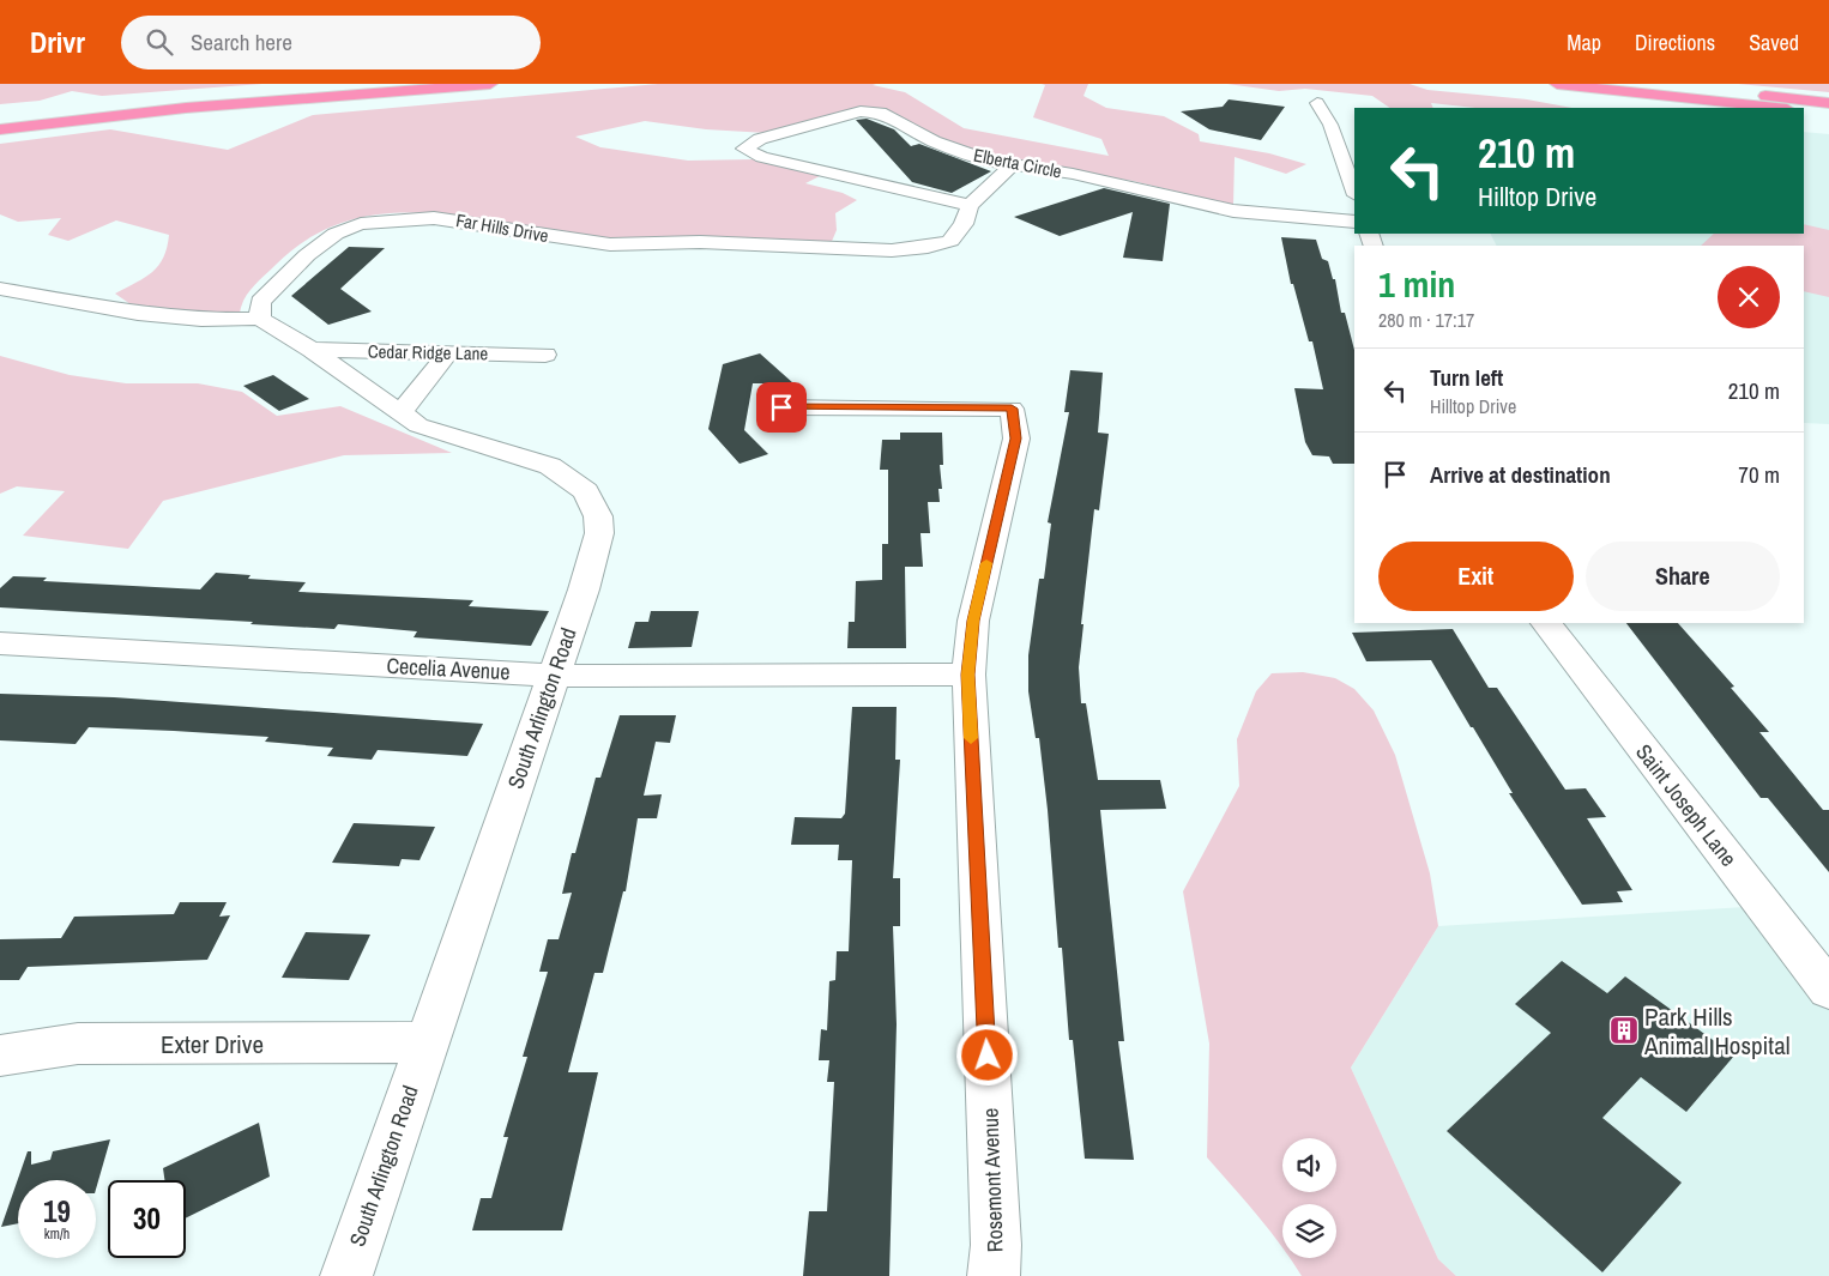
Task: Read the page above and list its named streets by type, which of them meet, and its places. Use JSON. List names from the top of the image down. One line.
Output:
{"streets":{"street":["Elberta Circle","Far Hills Drive","Cedar Ridge Lane","Cecelia Avenue","South Arlington Road","Saint Joseph Lane","Exter Drive","Rosemont Avenue"]},"crossings":[["Elberta Circle","Far Hills Drive"],["Far Hills Drive","South Arlington Road"],["Cedar Ridge Lane","South Arlington Road"],["Cecelia Avenue","South Arlington Road"],["Cecelia Avenue","Rosemont Avenue"],["South Arlington Road","Exter Drive"]],"places":{"building":["Park Hills Animal Hospital"]},"page":{"header":"Drivr","search":"Search here","nav":["Map","Directions","Saved"],"turn":["210 m","Hilltop Drive"],"heading":["1 min","280 m · 17:17"],"list":[{"name":"Turn left","note":"Hilltop Drive","value":"210 m"},{"name":"Arrive at destination","value":"70 m"}],"buttons":["Exit","Share"],"speed":"19 km/h","limit":"30"}}
